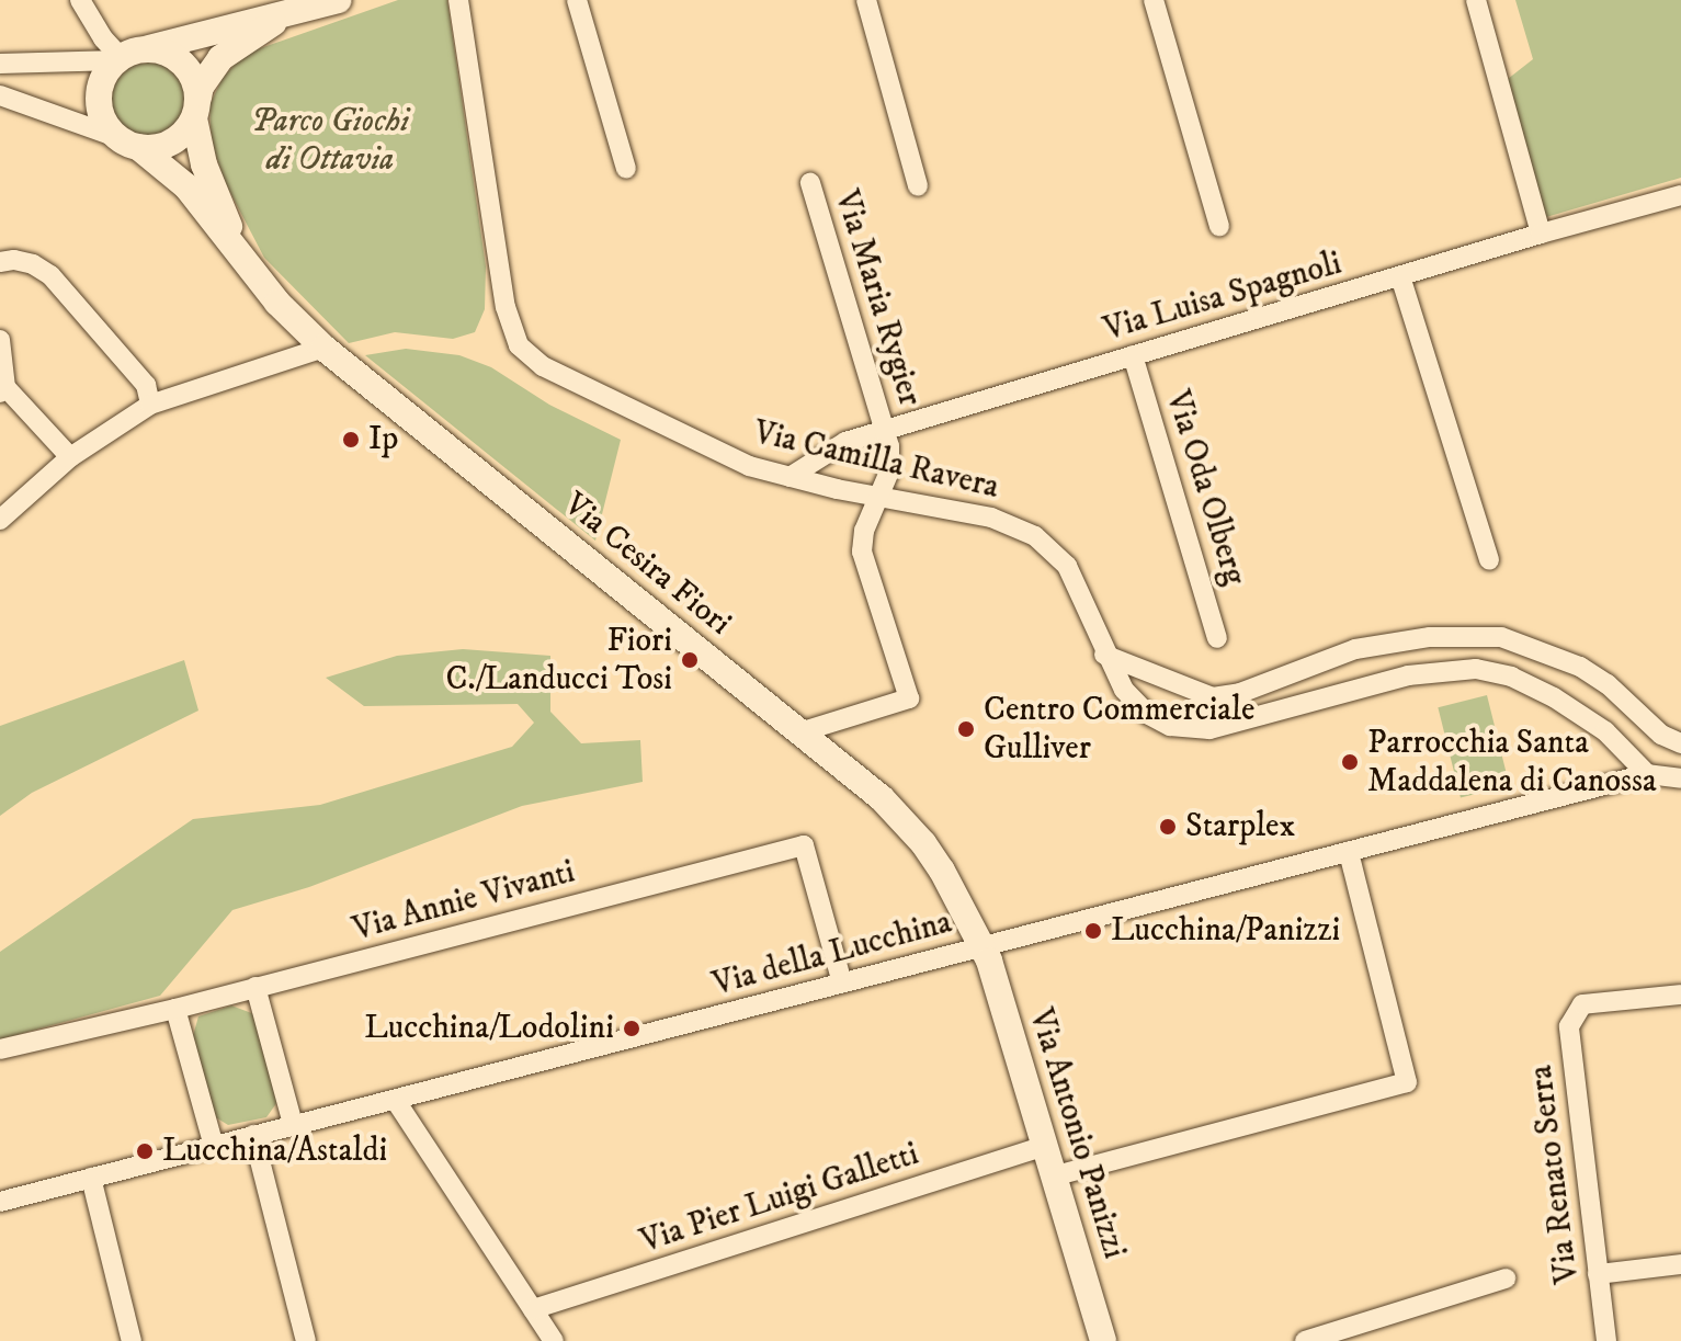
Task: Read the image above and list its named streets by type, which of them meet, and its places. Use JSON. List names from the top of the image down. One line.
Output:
{"streets":{"street":["Via Luisa Spagnoli","Via Maria Rygier","Via Camilla Ravera","Via Oda Olberg","Via Cesira Fiori","Via Annie Vivanti","Via della Lucchina","Via Antonio Panizzi","Via Renato Serra","Via Pier Luigi Galletti"]},"crossings":[["Via Luisa Spagnoli","Via Maria Rygier"],["Via Luisa Spagnoli","Via Camilla Ravera"],["Via Luisa Spagnoli","Via Oda Olberg"],["Via Maria Rygier","Via Camilla Ravera"],["Via Maria Rygier","Via Cesira Fiori"],["Via Camilla Ravera","Via della Lucchina"],["Via Cesira Fiori","Via della Lucchina"],["Via Cesira Fiori","Via Antonio Panizzi"],["Via Annie Vivanti","Via della Lucchina"],["Via della Lucchina","Via Antonio Panizzi"],["Via Antonio Panizzi","Via Pier Luigi Galletti"]],"parks":["Parco Giochi di Ottavia"],"places":["Ip","Fiori C./Landucci Tosi","Centro Commerciale Gulliver","Parrocchia Santa Maddalena di Canossa","Starplex","Lucchina/Panizzi","Lucchina/Lodolini","Lucchina/Astaldi"]}
